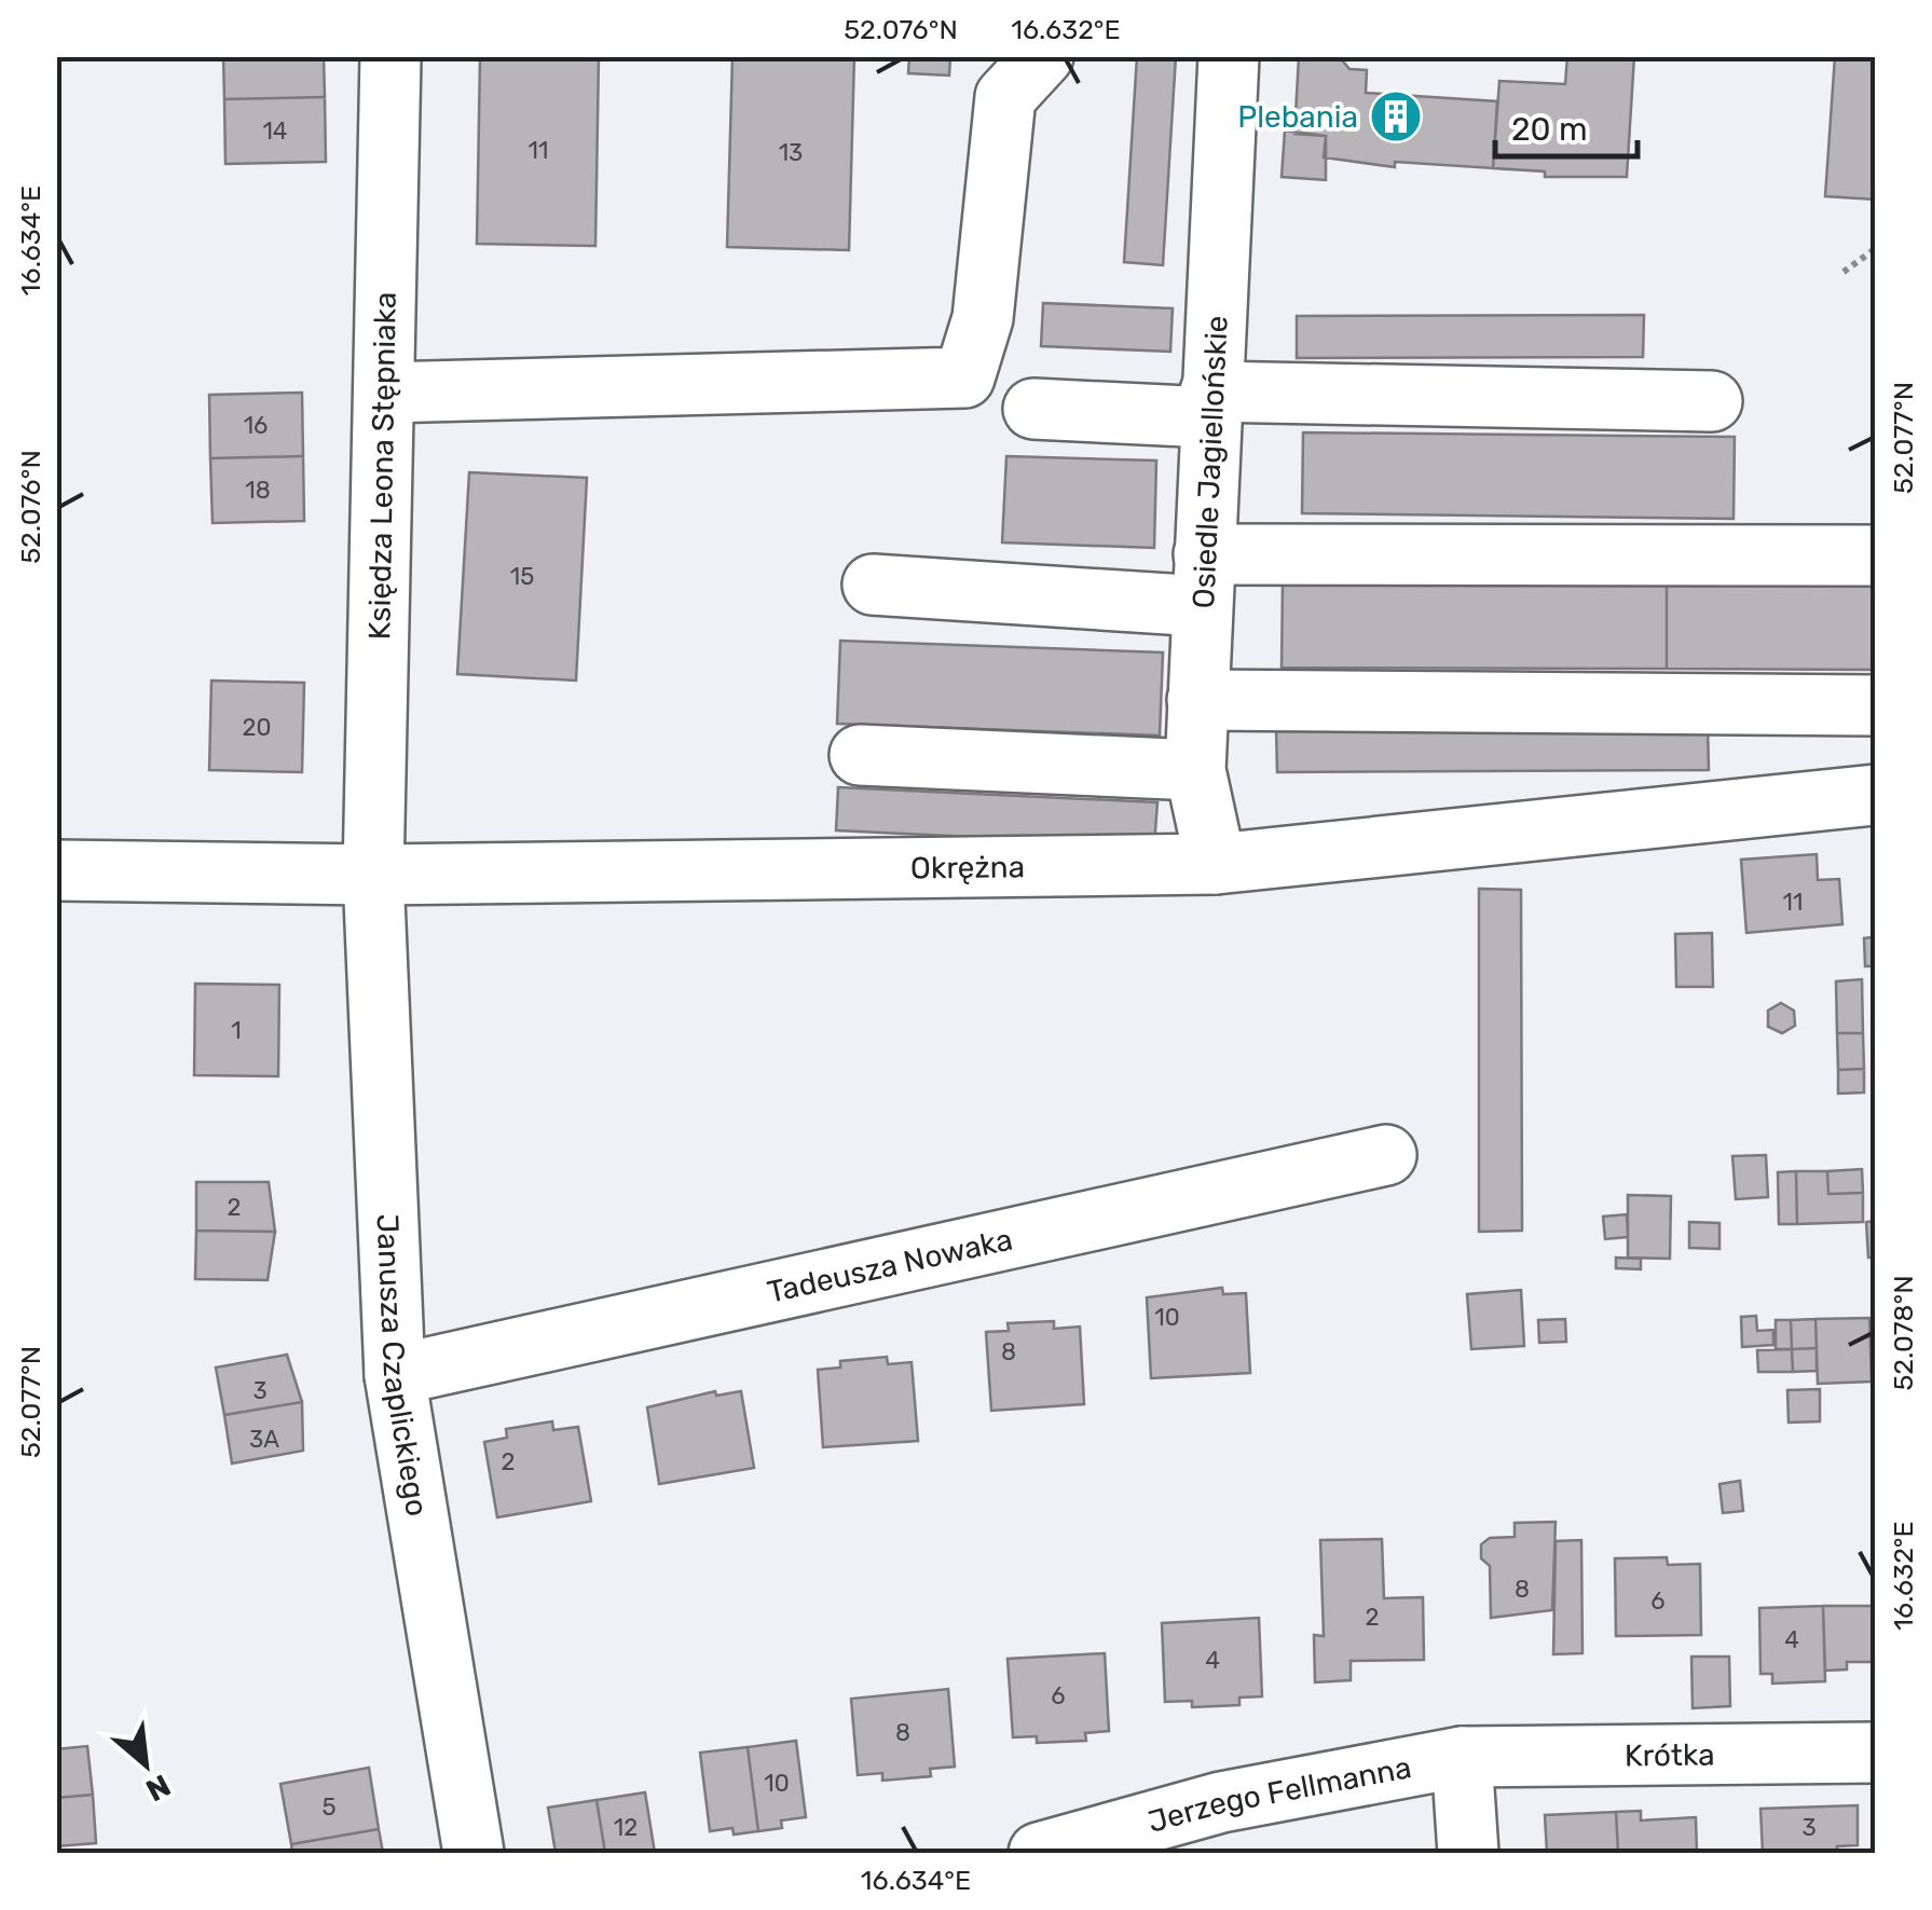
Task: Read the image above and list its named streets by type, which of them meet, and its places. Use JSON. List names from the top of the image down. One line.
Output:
{"streets":{"street":["Osiedle Jagiellońskie","Księdza Leona Stępniaka","Okrężna","Tadeusza Nowaka","Janusza Czaplickiego","Krótka","Jerzego Fellmanna"]},"crossings":[["Osiedle Jagiellońskie","Okrężna"],["Księdza Leona Stępniaka","Okrężna"],["Księdza Leona Stępniaka","Janusza Czaplickiego"],["Okrężna","Janusza Czaplickiego"],["Tadeusza Nowaka","Janusza Czaplickiego"],["Krótka","Jerzego Fellmanna"]],"places":{"building":["Plebania"]},"house_numbers":["14","11","13","16","18","15","20","11","1","2","10","8","3","3A","2","8","6","2","4","4","6","8","10","5","12","3"],"scale_bar":"20 m","north":"bottom right","coordinates":["52.076°N","16.632°E","16.634°E","52.077°N","52.078°N"]}
